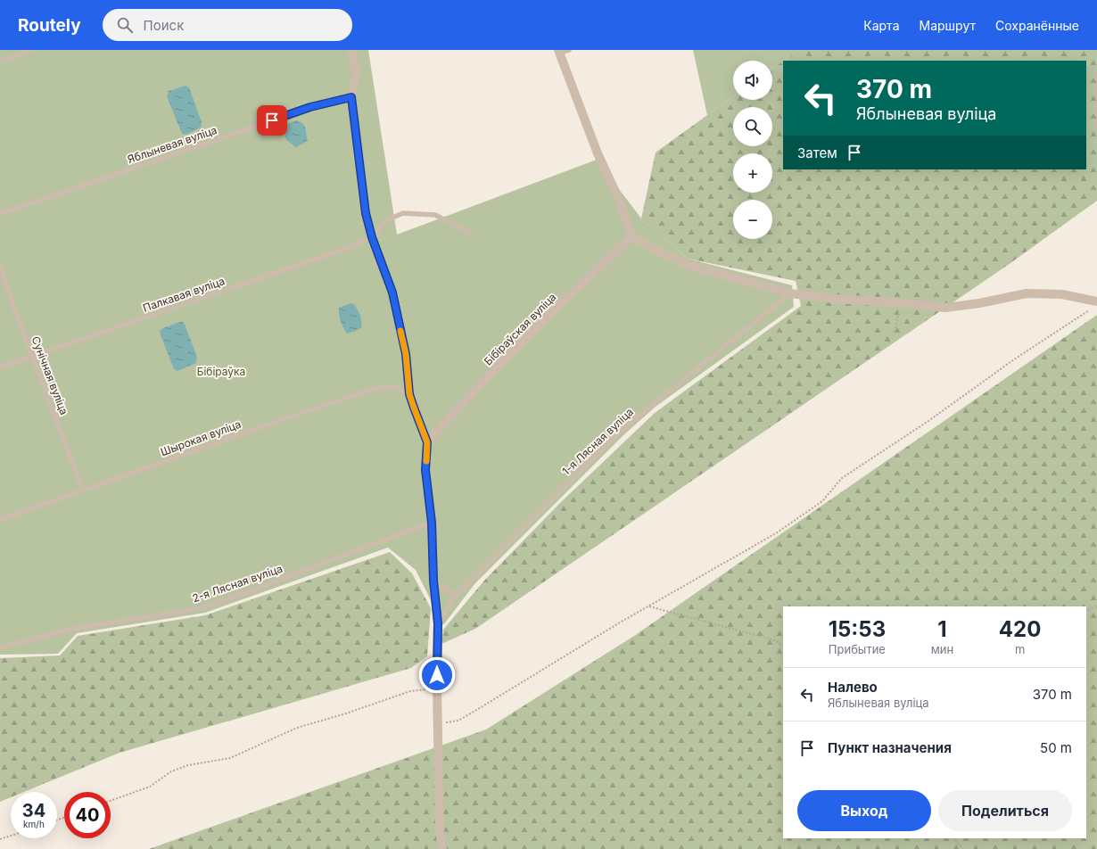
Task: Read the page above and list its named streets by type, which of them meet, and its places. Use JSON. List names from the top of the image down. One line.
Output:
{"streets":{"street":["Бібіраўская вуліца"],"lane":["Яблыневая вуліца","Палкавая вуліца","Сунічная вуліца","Шырокая вуліца","1-я Лясная вуліца","2-я Лясная вуліца"]},"crossings":[["Палкавая вуліца","Сунічная вуліца"],["Сунічная вуліца","Шырокая вуліца"]],"parks":["Бібіраўка"],"page":{"header":"Routely","search":"Поиск","nav":["Карта","Маршрут","Сохранённые"],"map_buttons":["+","−"],"turn":["370 m","Яблыневая вуліца"],"then":"Затем","eta":["15:53","Прибытие","1","мин","420","m"],"list":[{"name":"Налево","note":"Яблыневая вуліца","value":"370 m"},{"name":"Пункт назначения","value":"50 m"}],"buttons":["Выход","Поделиться"],"speed":"34 km/h","limit":"40"}}
